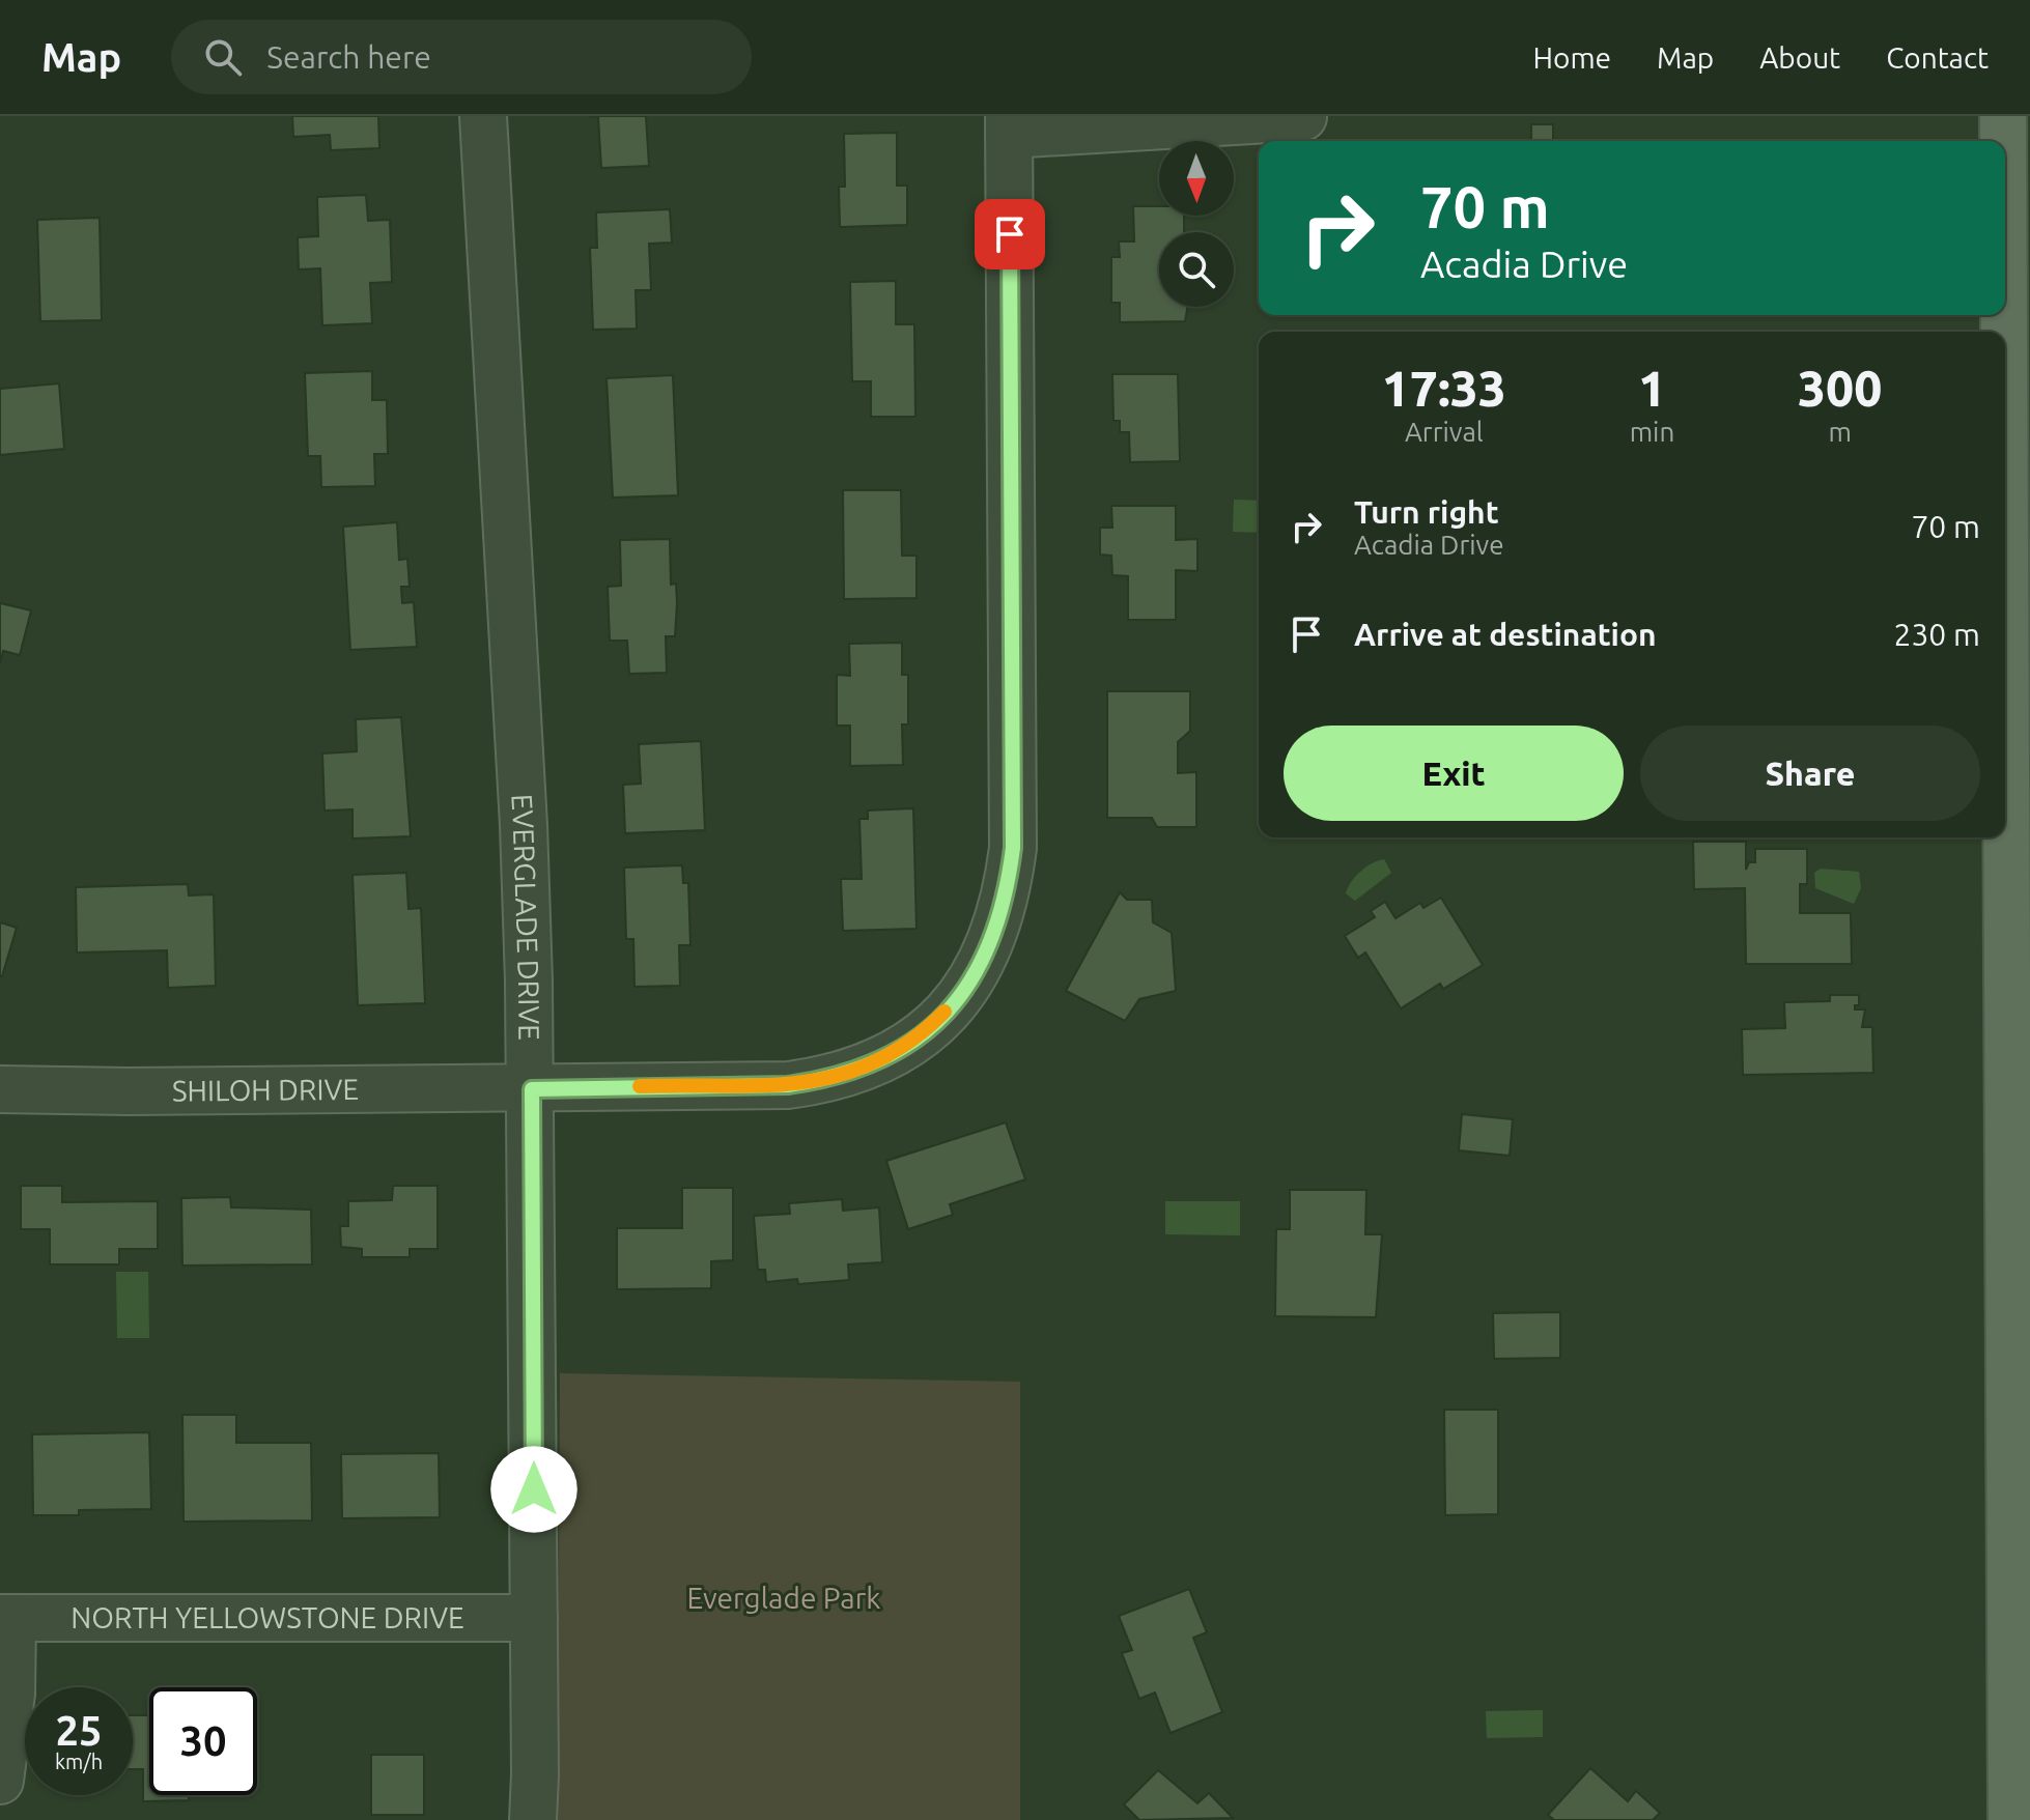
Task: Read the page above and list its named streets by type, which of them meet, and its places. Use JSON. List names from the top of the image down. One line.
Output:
{"streets":{"street":["EVERGLADE DRIVE","SHILOH DRIVE","NORTH YELLOWSTONE DRIVE"]},"crossings":[["EVERGLADE DRIVE","SHILOH DRIVE"],["EVERGLADE DRIVE","NORTH YELLOWSTONE DRIVE"]],"parks":["Everglade Park"],"north":"bottom","page":{"header":"Map","search":"Search here","nav":["Home","Map","About","Contact"],"turn":["70 m","Acadia Drive"],"eta":["17:33","Arrival","1","min","300","m"],"list":[{"name":"Turn right","note":"Acadia Drive","value":"70 m"},{"name":"Arrive at destination","value":"230 m"}],"buttons":["Exit","Share"],"speed":"25 km/h","limit":"30"}}
